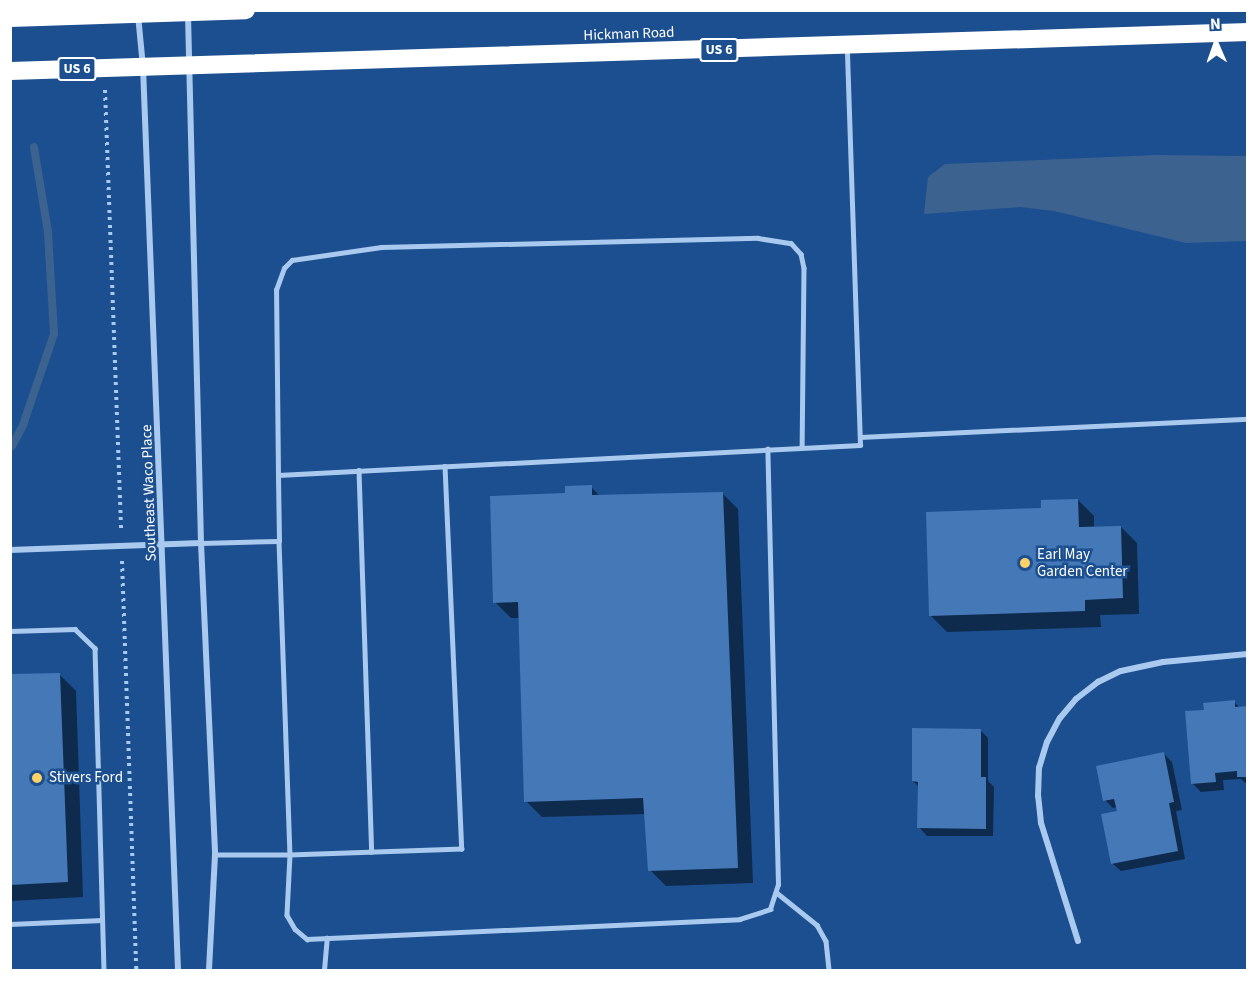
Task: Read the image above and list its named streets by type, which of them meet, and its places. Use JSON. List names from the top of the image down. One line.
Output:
{"streets":{"highway":["Hickman Road","US 6"],"street":["Southeast Waco Place"]},"crossings":[["Hickman Road","Southeast Waco Place"]],"places":["Earl May Garden Center","Stivers Ford"],"north":"top"}
